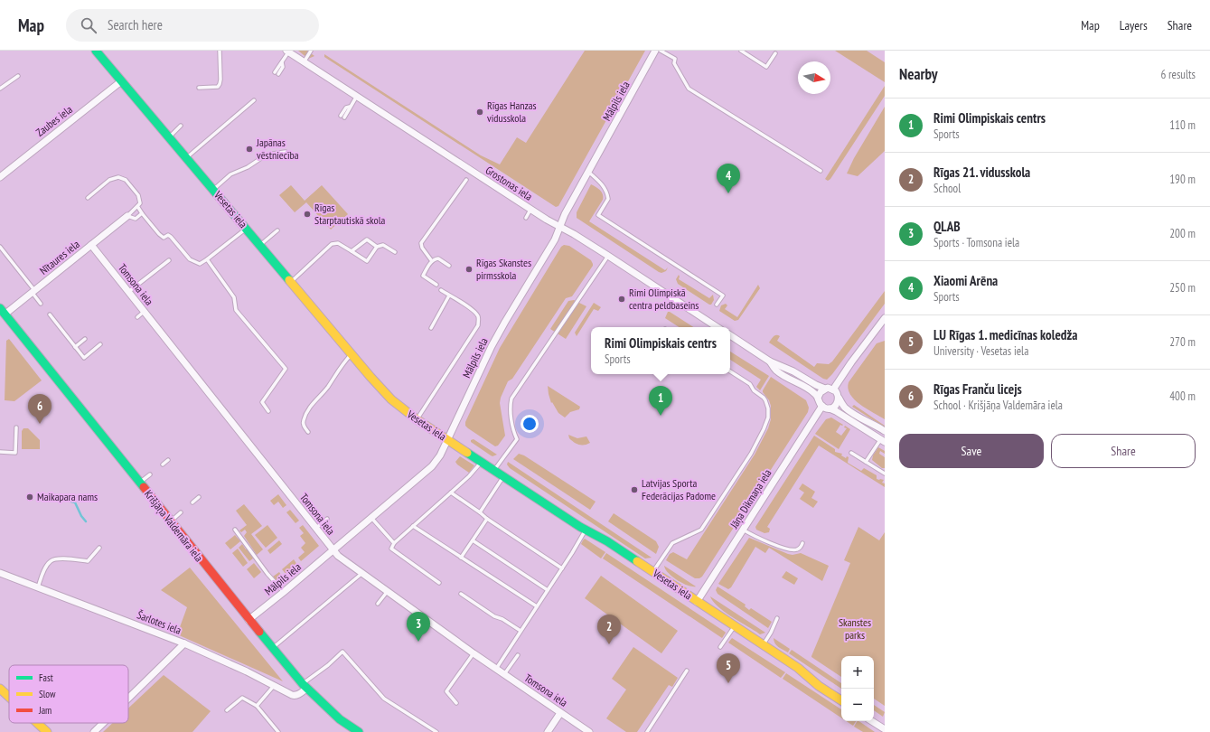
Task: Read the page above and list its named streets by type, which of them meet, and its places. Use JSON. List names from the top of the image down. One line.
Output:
{"streets":{"street":["Mālpils iela","Zaubes iela","Grostonas iela","Vesetas iela","Nītaures iela","Tomsona iela","Jāņa Dikmaņa iela","Krišjāņa Valdemāra iela","Šarlotes iela"]},"crossings":[["Mālpils iela","Grostonas iela"],["Mālpils iela","Vesetas iela"],["Mālpils iela","Tomsona iela"],["Mālpils iela","Krišjāņa Valdemāra iela"],["Zaubes iela","Vesetas iela"],["Vesetas iela","Jāņa Dikmaņa iela"],["Nītaures iela","Tomsona iela"],["Nītaures iela","Krišjāņa Valdemāra iela"],["Krišjāņa Valdemāra iela","Šarlotes iela"]],"parks":["Skanstes parks"],"places":["Rīgas Hanzas vidusskola","Japānas vēstniecība","Rīgas Starptautiskā skola","Rīgas Skanstes pirmsskola","Rimi Olimpiskā centra peldbaseins","Latvijas Sporta Federācijas Padome","Maikapara nams"],"legend":["Fast","Slow","Jam"],"north":"right","page":{"header":"Map","search":"Search here","nav":["Map","Layers","Share"],"heading":["Nearby","6 results"],"list":[{"mark":"1","name":"Rimi Olimpiskais centrs","note":"Sports","value":"110 m"},{"mark":"2","name":"Rīgas 21. vidusskola","note":"School","value":"190 m"},{"mark":"3","name":"QLAB","note":"Sports · Tomsona iela","value":"200 m"},{"mark":"4","name":"Xiaomi Arēna","note":"Sports","value":"250 m"},{"mark":"5","name":"LU Rīgas 1. medicīnas koledža","note":"University · Vesetas iela","value":"270 m"},{"mark":"6","name":"Rīgas Franču licejs","note":"School · Krišjāņa Valdemāra iela","value":"400 m"}],"pins":["4","1","6","3","2","5"],"popup":["Rimi Olimpiskais centrs","Sports"],"buttons":["Save","Share"],"map_buttons":["+","−"]}}
